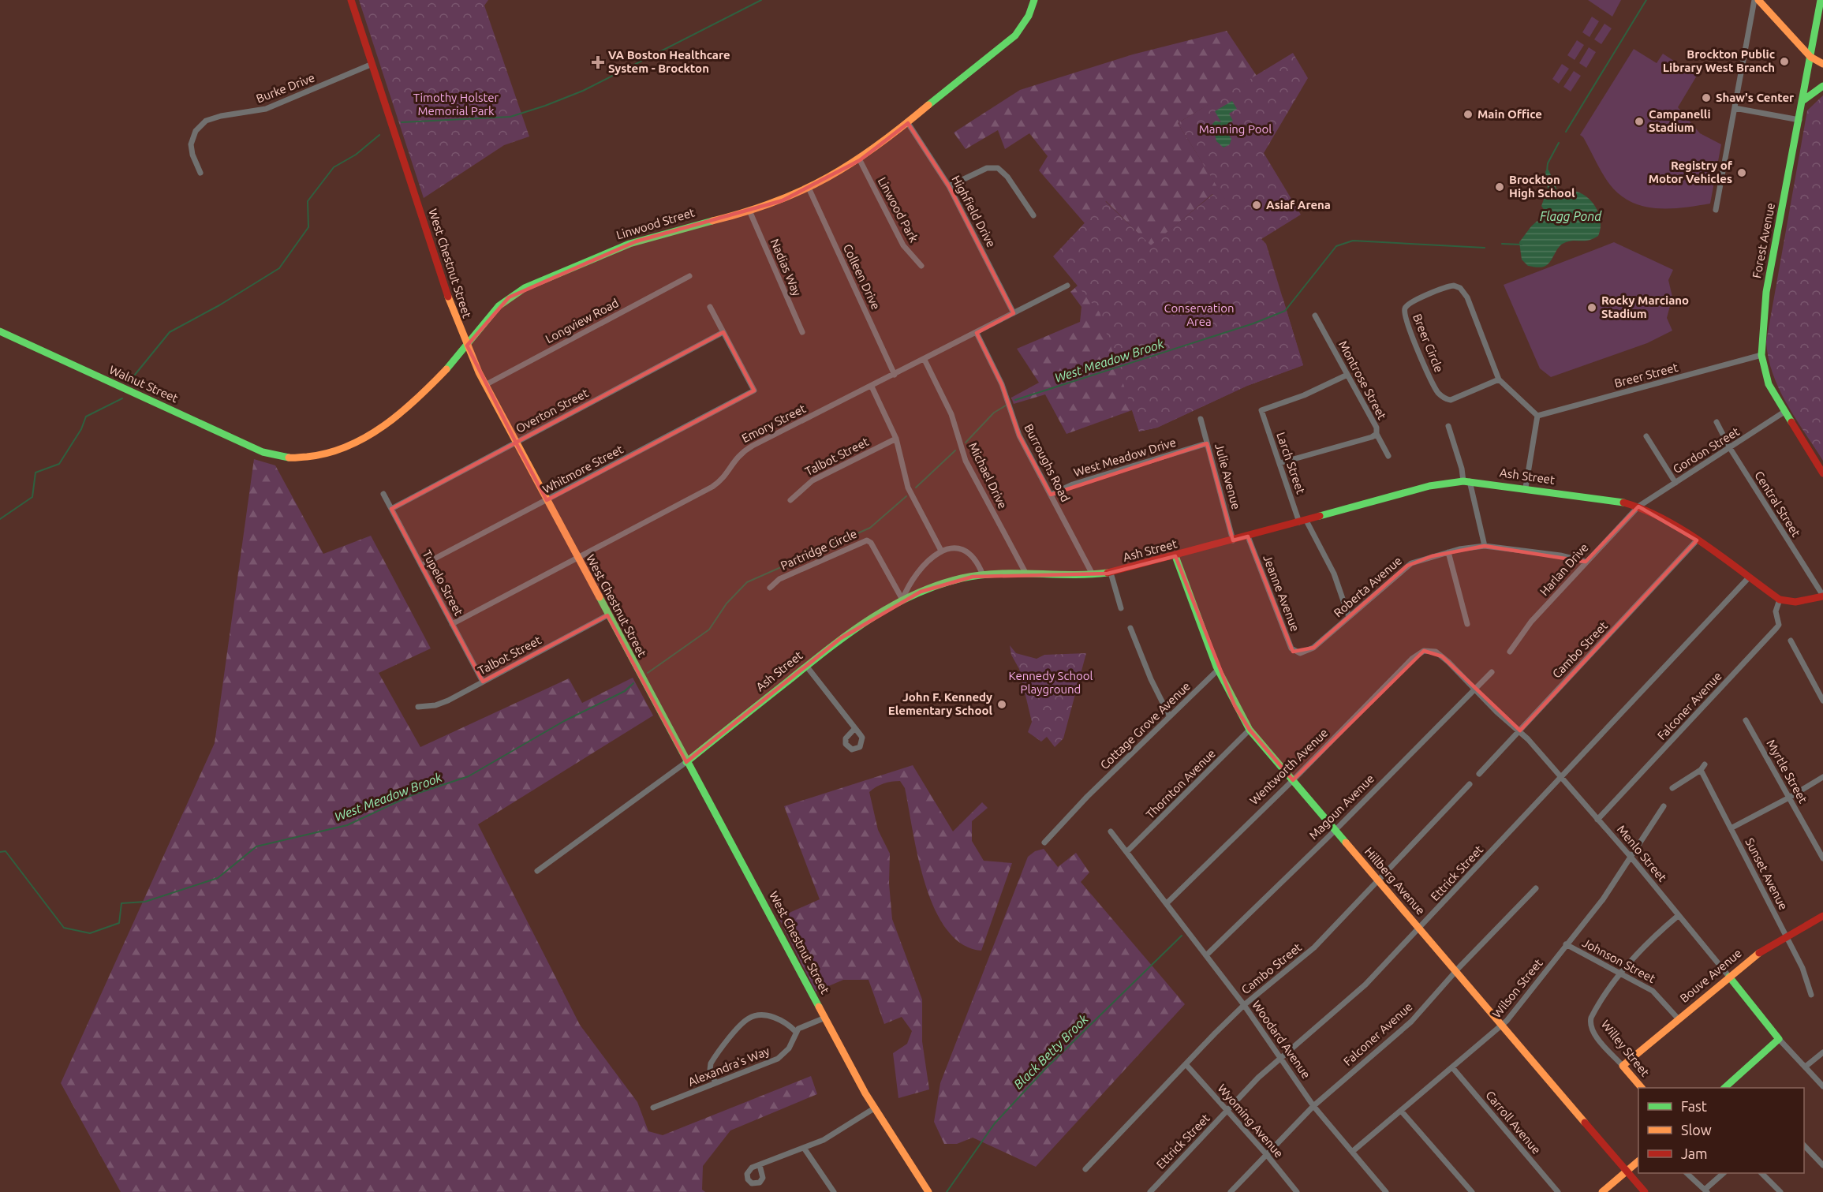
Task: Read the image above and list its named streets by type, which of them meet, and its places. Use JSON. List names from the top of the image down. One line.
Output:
{"streets":{"street":["Burke Drive","Linwood Park","Highfield Drive","Linwood Street","Forest Avenue","West Chestnut Street","Nadias Way","Colleen Drive","Longview Road","Breer Circle","Breer Street","Montrose Street","Walnut Street","Overton Street","Emory Street","Gordon Street","Talbot Street","West Meadow Drive","Burroughs Road","Larch Street","Whitmore Street","Michael Drive","Julie Avenue","Ash Street","Central Street","Partridge Circle","Harlan Drive","Tupelo Street","Roberta Avenue","Jeanne Avenue","Cambo Street","Falconer Avenue","Cottage Grove Avenue","Wentworth Avenue","Myrtle Street","Thornton Avenue","Magoun Avenue","Menlo Street","Ettrick Street","Sunset Avenue","Hillberg Avenue","Johnson Street","Bouve Avenue","Wilson Street","Woodard Avenue","Willey Street","Alexandra's Way","Wyoming Avenue","Carroll Avenue"]},"crossings":[["Burke Drive","West Chestnut Street"],["Linwood Park","Linwood Street"],["Highfield Drive","Linwood Street"],["Highfield Drive","Emory Street"],["Linwood Street","West Chestnut Street"],["Linwood Street","Nadias Way"],["Linwood Street","Colleen Drive"],["Linwood Street","Walnut Street"],["Forest Avenue","Breer Street"],["Forest Avenue","Gordon Street"],["West Chestnut Street","Longview Road"],["West Chestnut Street","Overton Street"],["West Chestnut Street","Emory Street"],["West Chestnut Street","Talbot Street"],["West Chestnut Street","Whitmore Street"],["West Chestnut Street","Ash Street"],["Colleen Drive","Emory Street"],["Breer Circle","Breer Street"],["Montrose Street","Larch Street"],["Overton Street","Whitmore Street"],["Overton Street","Tupelo Street"],["Emory Street","Burroughs Road"],["Emory Street","Michael Drive"],["Emory Street","Tupelo Street"],["Gordon Street","Ash Street"],["Gordon Street","Central Street"],["Gordon Street","Harlan Drive"],["Talbot Street","Tupelo Street"],["West Meadow Drive","Burroughs Road"],["West Meadow Drive","Julie Avenue"],["Burroughs Road","Ash Street"],["Larch Street","Ash Street"],["Larch Street","Roberta Avenue"],["Whitmore Street","Tupelo Street"],["Michael Drive","Ash Street"],["Julie Avenue","Ash Street"],["Ash Street","Partridge Circle"],["Ash Street","Harlan Drive"],["Ash Street","Jeanne Avenue"],["Ash Street","Cambo Street"],["Ash Street","Falconer Avenue"],["Ash Street","Ettrick Street"],["Ash Street","Hillberg Avenue"],["Harlan Drive","Roberta Avenue"],["Roberta Avenue","Jeanne Avenue"],["Cambo Street","Menlo Street"],["Cambo Street","Hillberg Avenue"],["Cambo Street","Woodard Avenue"],["Cambo Street","Wyoming Avenue"],["Falconer Avenue","Menlo Street"],["Falconer Avenue","Hillberg Avenue"],["Falconer Avenue","Woodard Avenue"],["Falconer Avenue","Wyoming Avenue"],["Cottage Grove Avenue","Hillberg Avenue"],["Wentworth Avenue","Menlo Street"],["Wentworth Avenue","Hillberg Avenue"],["Wentworth Avenue","Woodard Avenue"],["Thornton Avenue","Hillberg Avenue"],["Thornton Avenue","Woodard Avenue"],["Magoun Avenue","Menlo Street"],["Magoun Avenue","Hillberg Avenue"],["Magoun Avenue","Woodard Avenue"],["Menlo Street","Ettrick Street"],["Menlo Street","Bouve Avenue"],["Menlo Street","Wilson Street"],["Ettrick Street","Hillberg Avenue"],["Ettrick Street","Woodard Avenue"],["Ettrick Street","Wyoming Avenue"],["Sunset Avenue","Bouve Avenue"],["Hillberg Avenue","Wilson Street"],["Johnson Street","Bouve Avenue"],["Johnson Street","Wilson Street"],["Johnson Street","Willey Street"],["Bouve Avenue","Willey Street"],["Wilson Street","Woodard Avenue"],["Wilson Street","Carroll Avenue"]],"water":["Flagg Pond","West Meadow Brook","Black Betty Brook"],"parks":["Timothy Holster Memorial Park","Manning Pool","Conservation Area","Kennedy School Playground"],"places":{"other":["Brockton Public Library West Branch","Shaw's Center","Main Office","Campanelli Stadium","Registry of Motor Vehicles","Brockton High School","Asiaf Arena","Rocky Marciano Stadium","John F. Kennedy Elementary School"],"health":["VA Boston Healthcare System - Brockton"]},"legend":["Fast","Slow","Jam"]}
